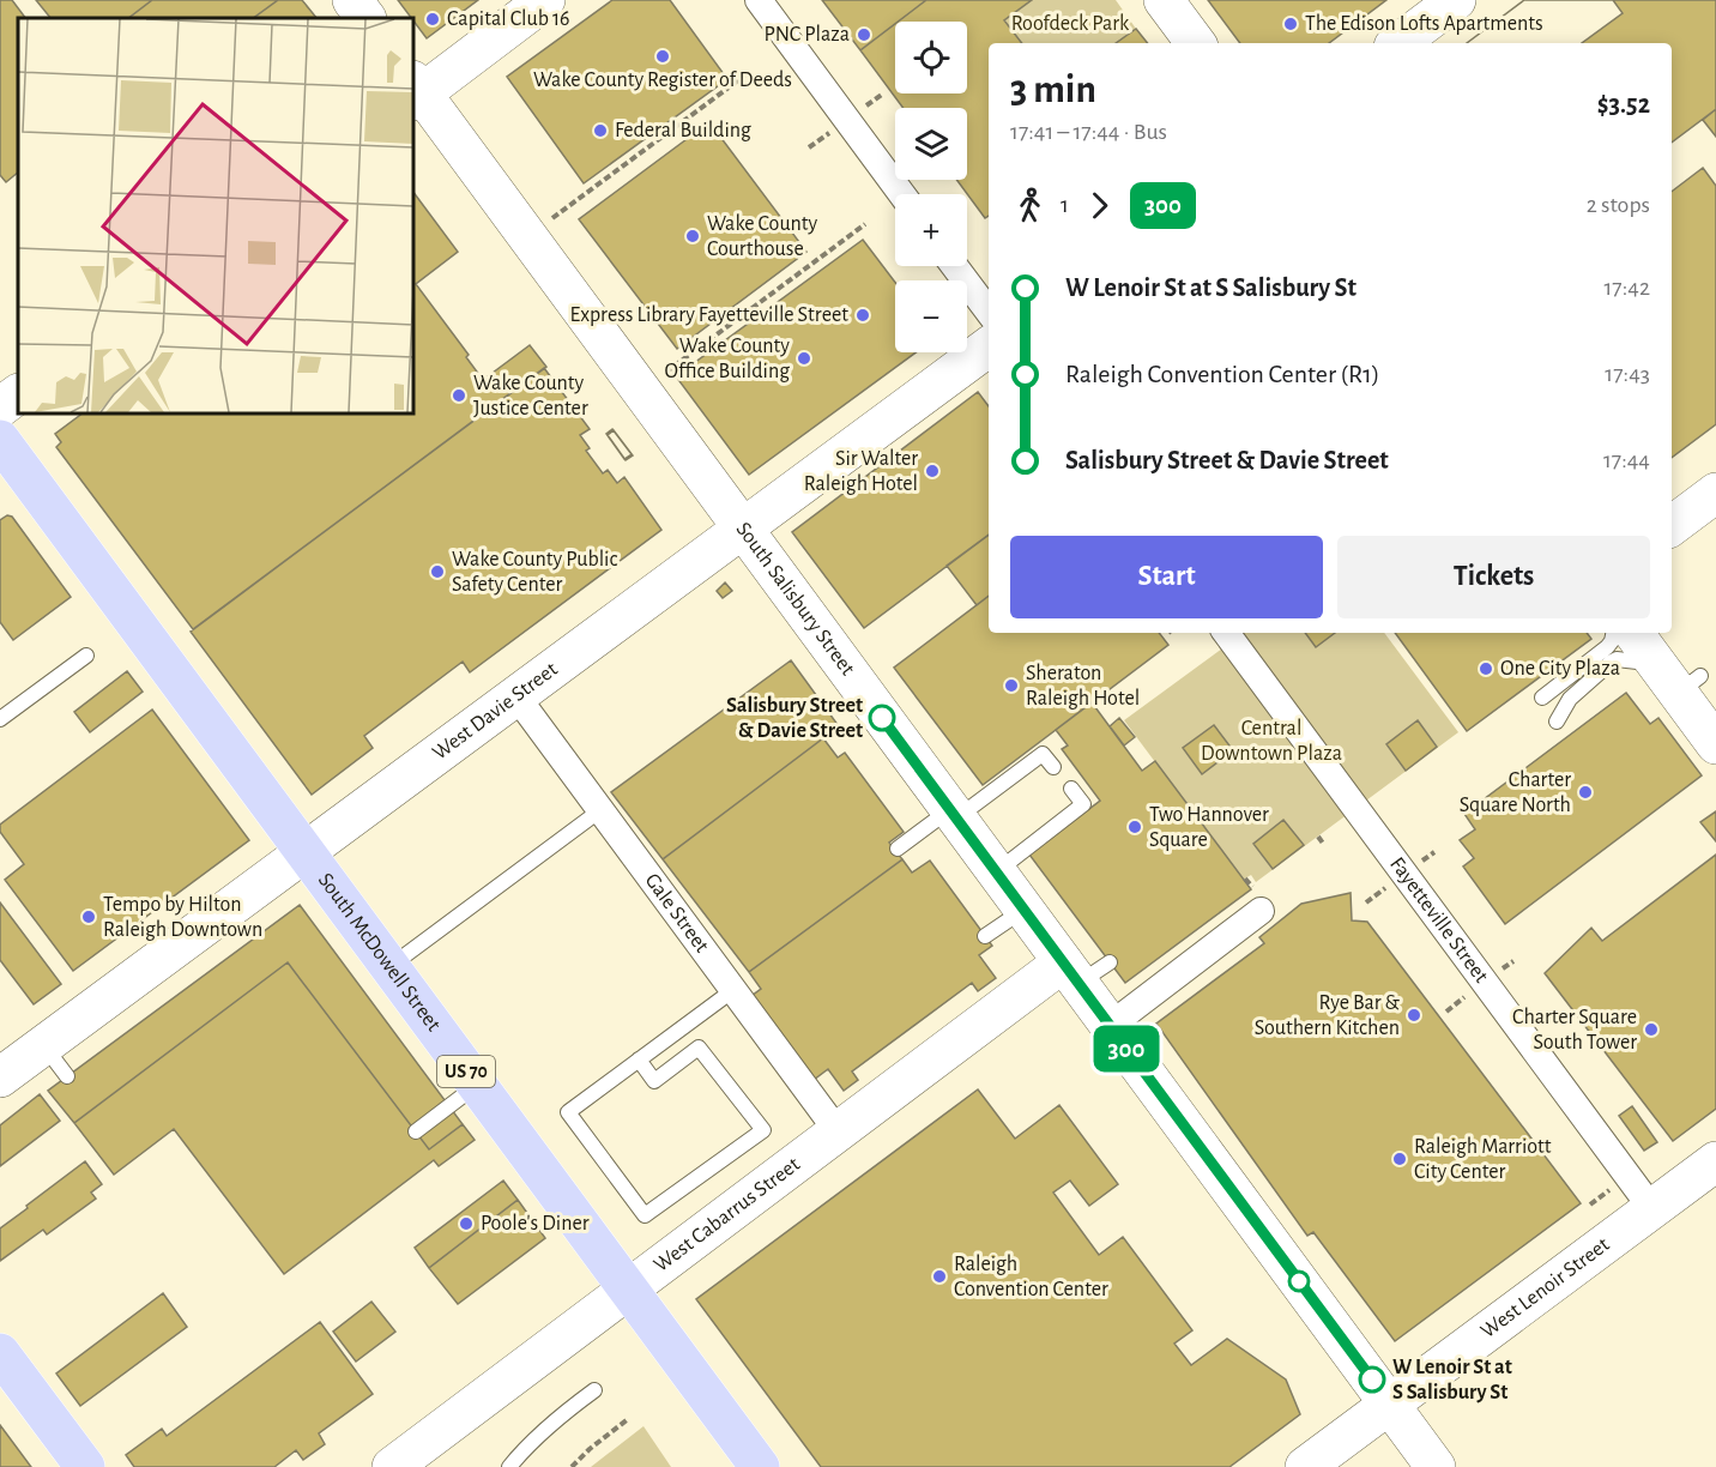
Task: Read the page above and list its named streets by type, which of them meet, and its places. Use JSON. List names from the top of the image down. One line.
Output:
{"streets":{"main road":["South McDowell Street","US 70"],"street":["South Salisbury Street","West Davie Street","Gale Street","Fayetteville Street","West Cabarrus Street","West Lenoir Street"]},"crossings":[["South Salisbury Street","West Davie Street"],["South Salisbury Street","West Cabarrus Street"],["South Salisbury Street","West Lenoir Street"],["West Davie Street","Gale Street"],["West Davie Street","South McDowell Street"],["Gale Street","West Cabarrus Street"],["Fayetteville Street","West Lenoir Street"],["South McDowell Street","West Cabarrus Street"]],"parks":["Roofdeck Park","Central Downtown Plaza"],"places":["Capital Club 16","The Edison Lofts Apartments","PNC Plaza","Wake County Register of Deeds","Federal Building","Wake County Courthouse","Express Library Fayetteville Street","Wake County Office Building","Wake County Justice Center","Sir Walter Raleigh Hotel","Wake County Public Safety Center","One City Plaza","Sheraton Raleigh Hotel","Salisbury Street & Davie Street","Charter Square North","Two Hannover Square","Tempo by Hilton Raleigh Downtown","Rye Bar & Southern Kitchen","Charter Square South Tower","Raleigh Marriott City Center","Poole's Diner","Raleigh Convention Center","W Lenoir St at S Salisbury St"],"lines":["bus line 300"],"page":{"on_map":"300","map_buttons":["+","−"],"heading":["3 min","17:41 – 17:44 · Bus","$3.52"],"legs":["1","300","2 stops"],"list":[{"name":"W Lenoir St at S Salisbury St","value":"17:42"},{"name":"Raleigh Convention Center (R1)","value":"17:43"},{"name":"Salisbury Street & Davie Street","value":"17:44"}],"buttons":["Start","Tickets"]}}
